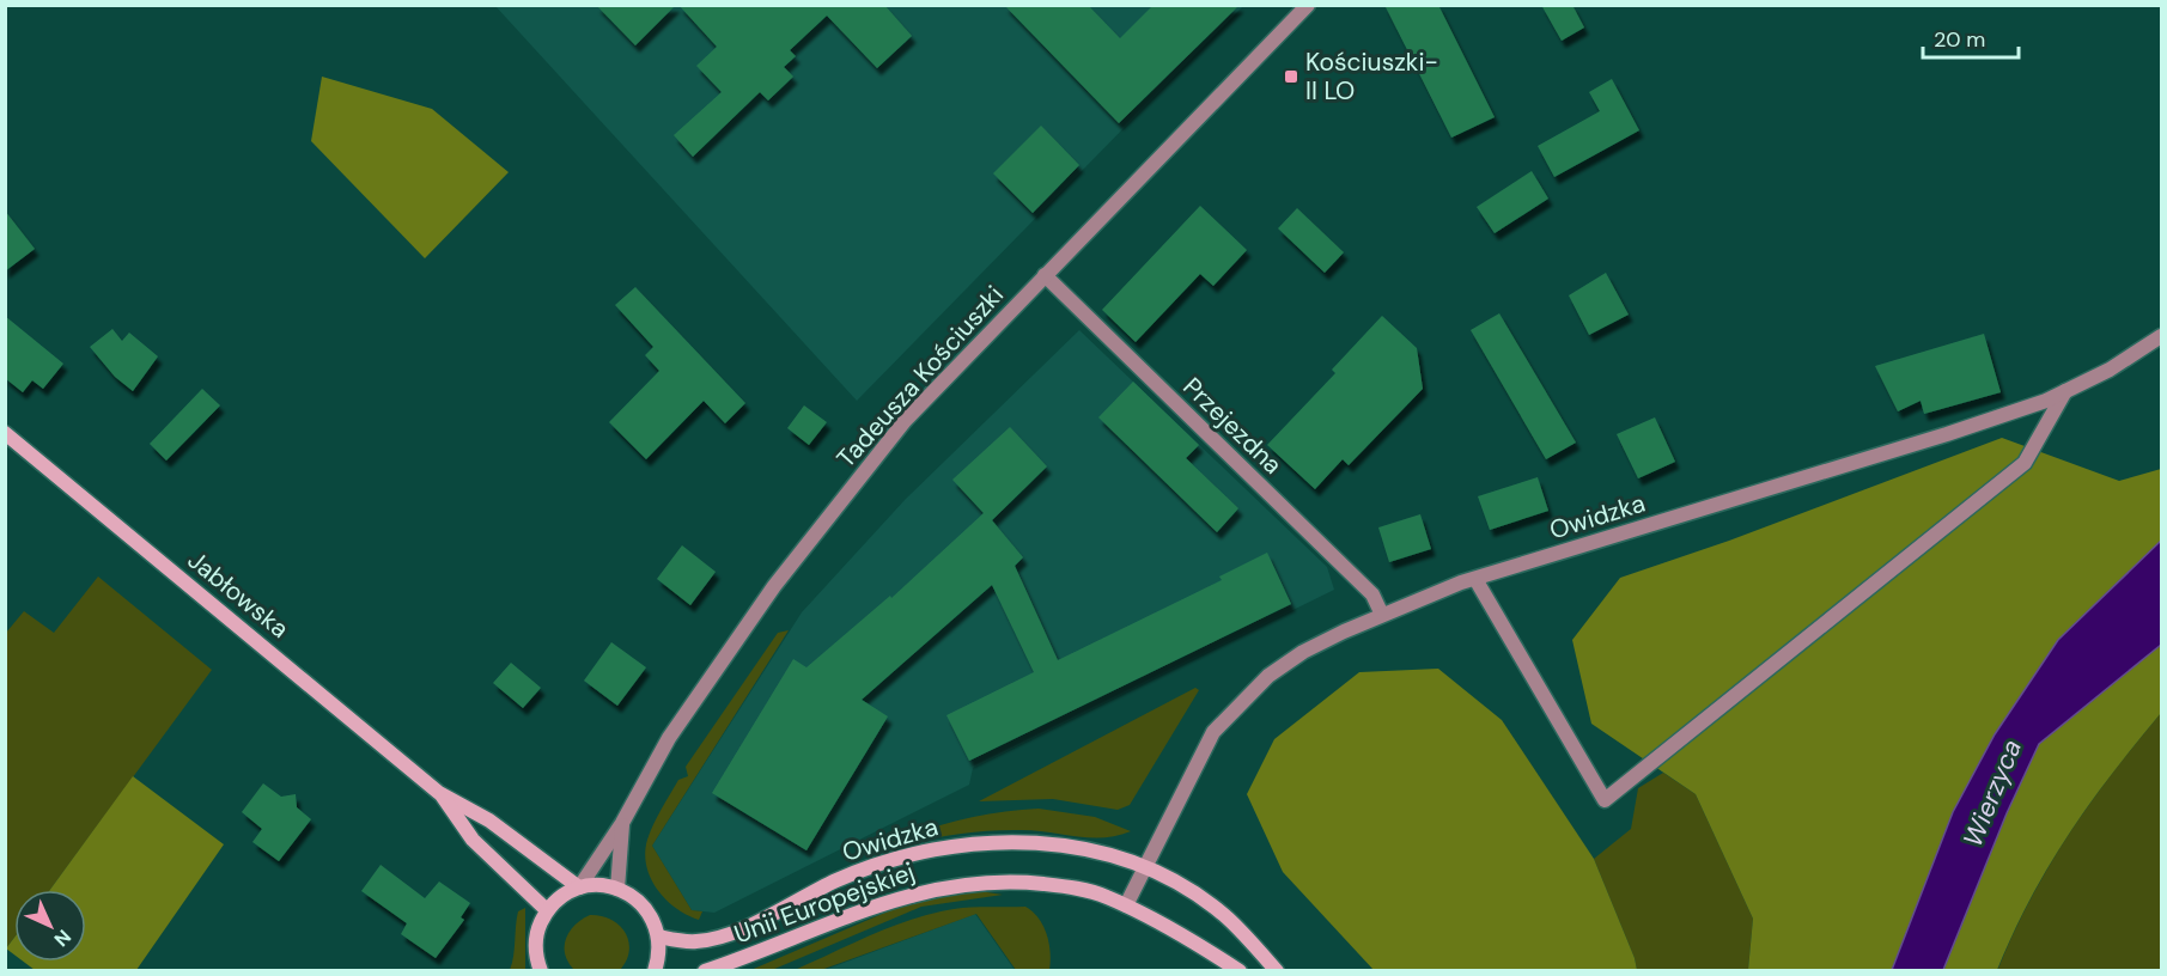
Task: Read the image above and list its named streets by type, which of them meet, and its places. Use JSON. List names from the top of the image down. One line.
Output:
{"streets":{"main road":["Owidzka","Jabłowska","Unii Europejskiej"],"street":["Tadeusza Kościuszki","Przejezdna"]},"crossings":[["Tadeusza Kościuszki","Przejezdna"],["Tadeusza Kościuszki","Jabłowska"],["Przejezdna","Owidzka"],["Owidzka","Unii Europejskiej"]],"water":["Wierzyca"],"places":{"transit":["Kościuszki- II LO"]},"scale_bar":"20 m","north":"bottom right"}
